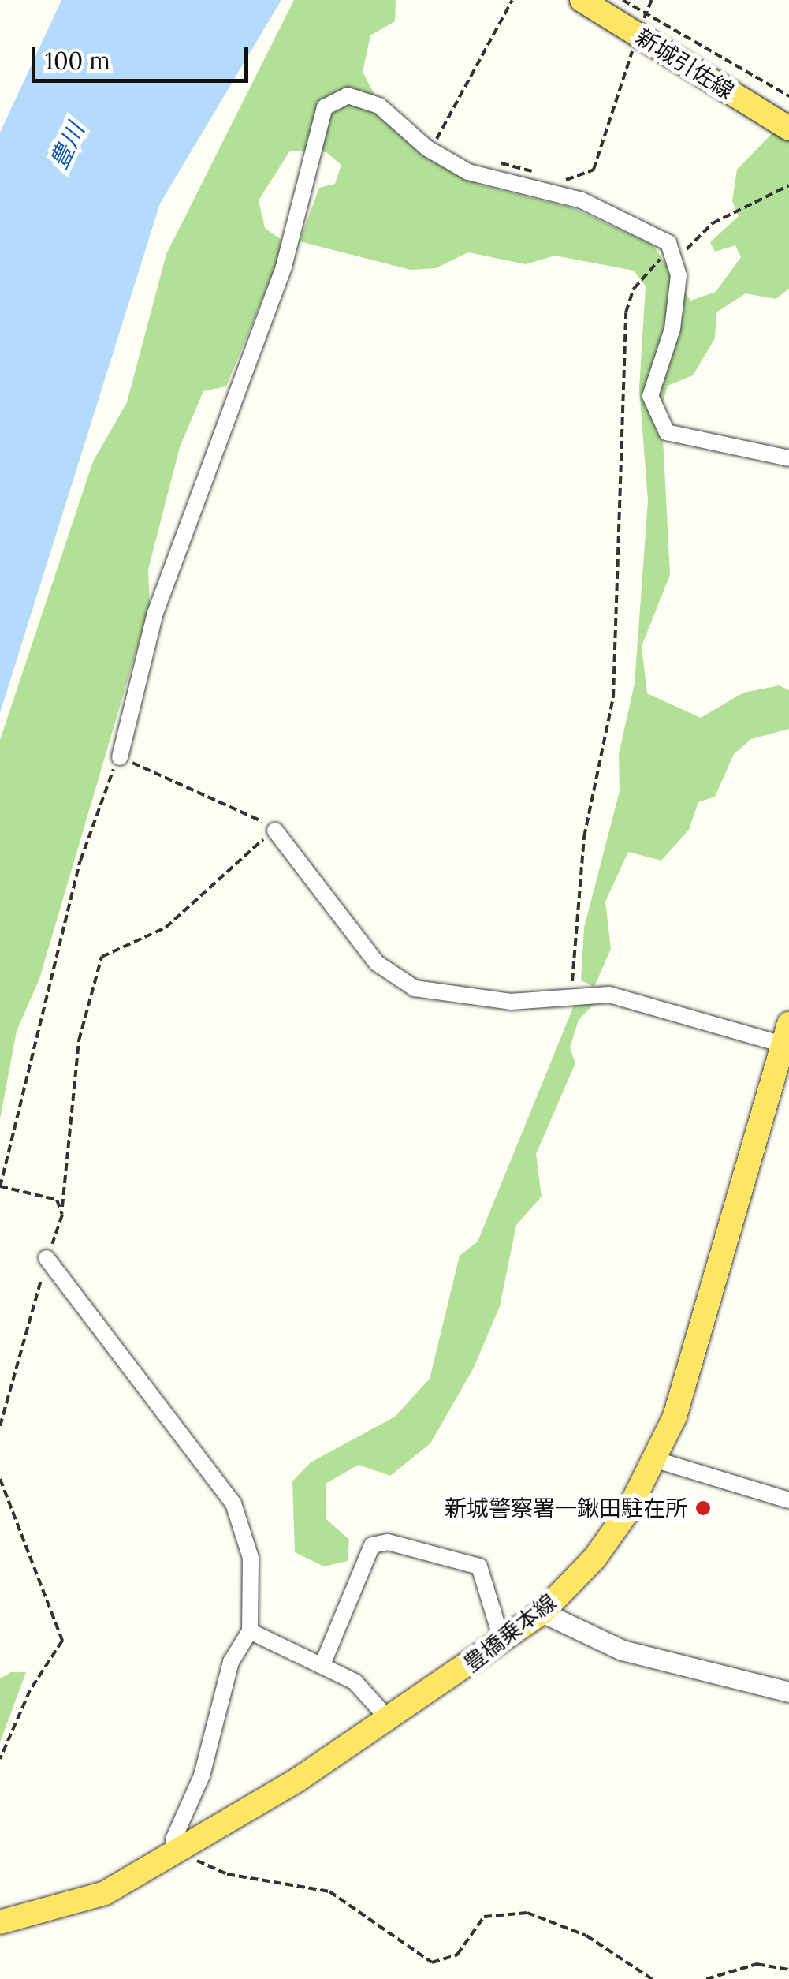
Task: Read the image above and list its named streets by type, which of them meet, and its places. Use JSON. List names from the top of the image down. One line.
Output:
{"streets":{"main road":["新城引佐線","豊橋乗本線"]},"water":["豊川"],"places":["新城警察署一鍬田駐在所"],"scale_bar":"100 m"}
